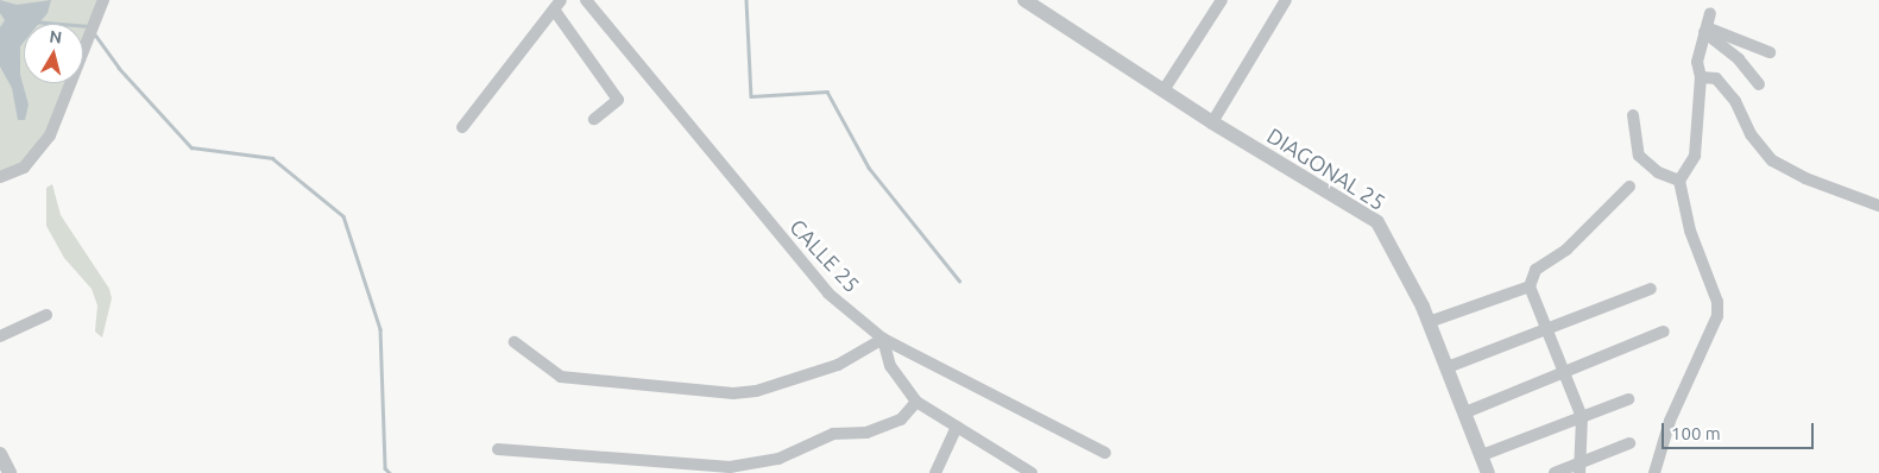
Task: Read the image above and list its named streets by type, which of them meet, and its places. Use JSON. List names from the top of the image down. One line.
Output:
{"streets":{"street":["DIAGONAL 25","CALLE 25"]},"scale_bar":"100 m","north":"top"}
